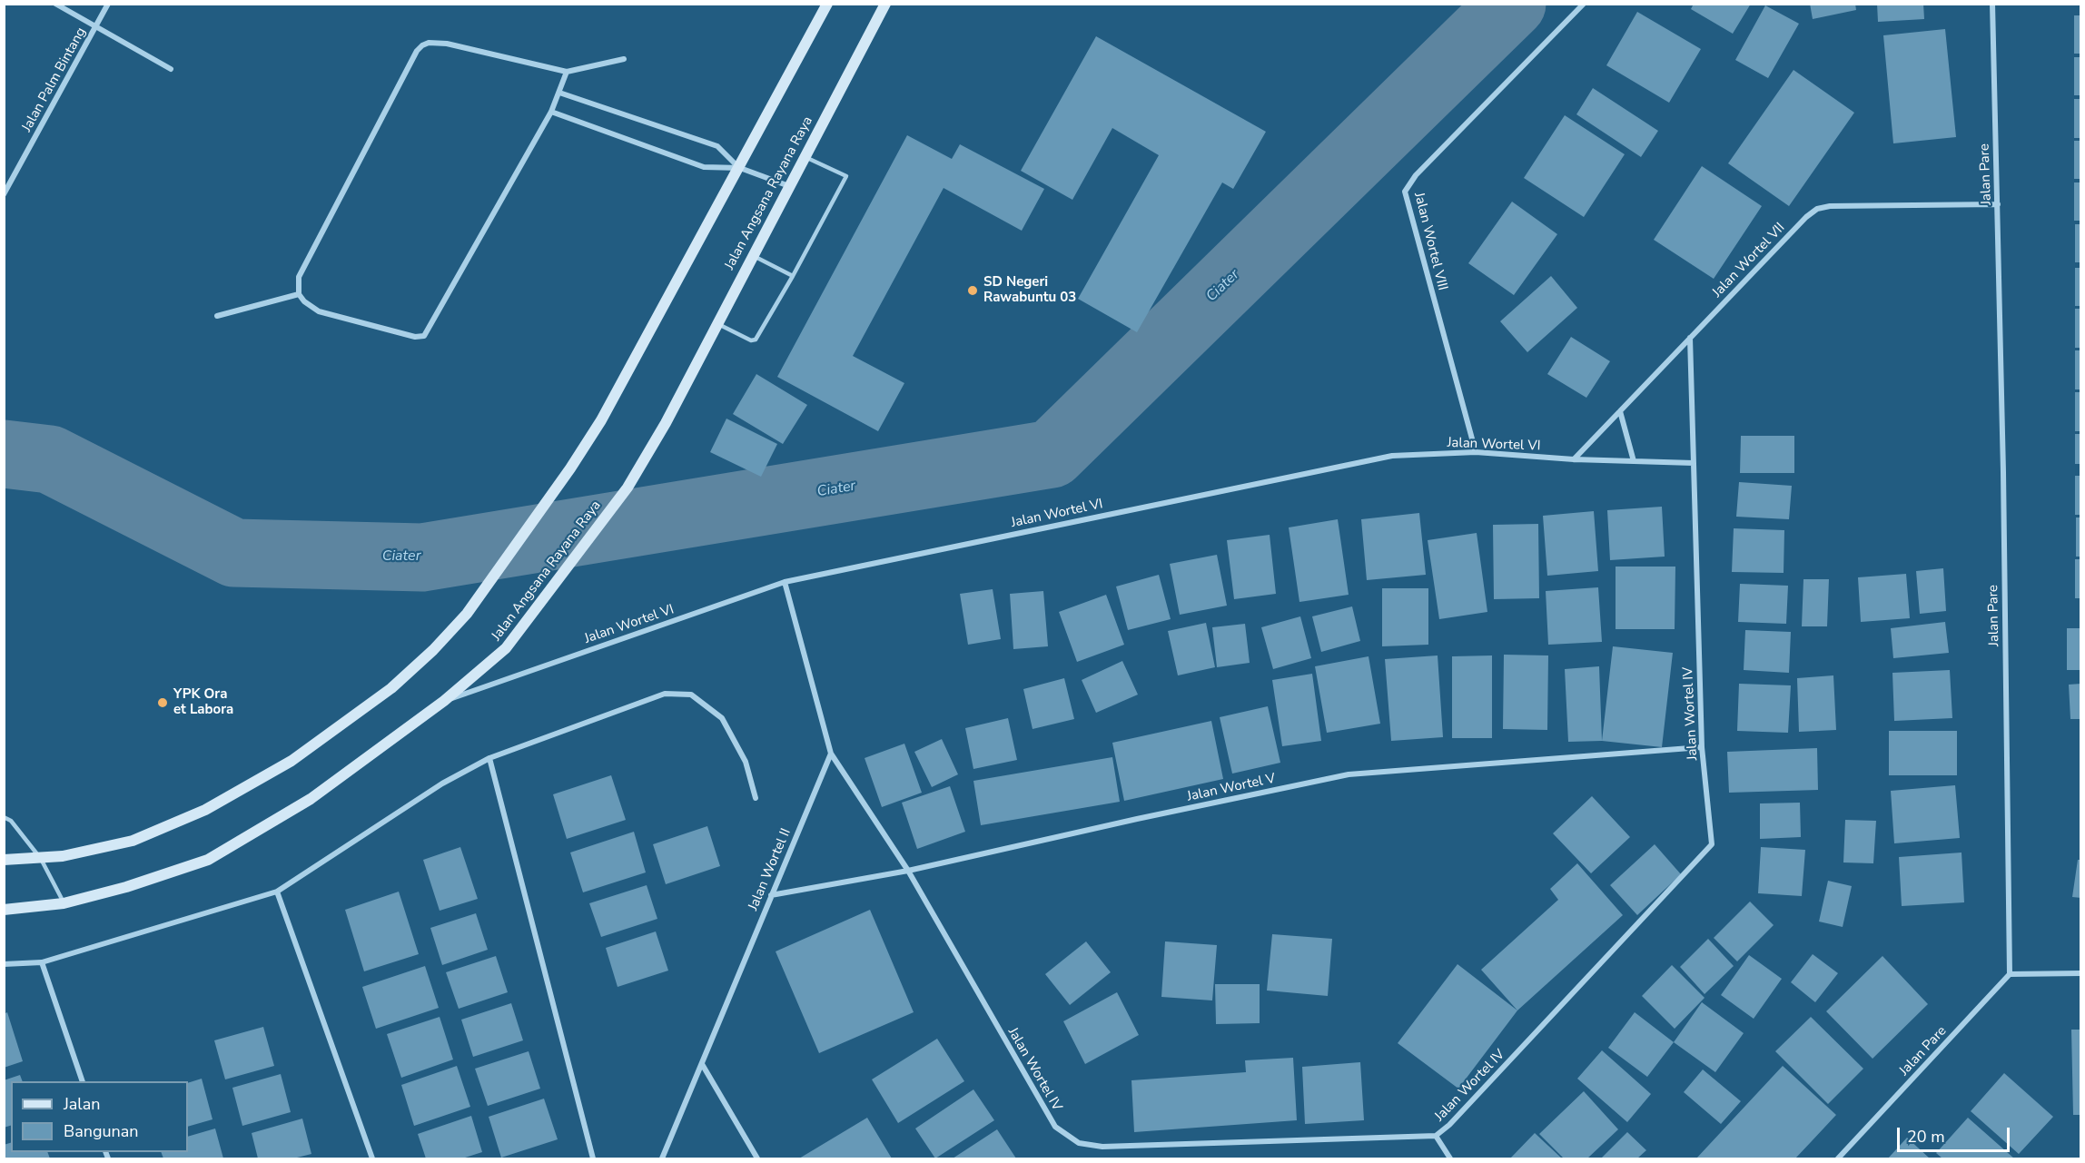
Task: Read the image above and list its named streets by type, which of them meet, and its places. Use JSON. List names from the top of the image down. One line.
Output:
{"streets":{"street":["Jalan Palm Bintang","Jalan Pare","Jalan Angsana Rayana Raya","Jalan Wortel VIII","Jalan Wortel VII","Jalan Wortel VI","Jalan Wortel IV","Jalan Wortel V","Jalan Wortel II"]},"crossings":[["Jalan Pare","Jalan Wortel VII"],["Jalan Angsana Rayana Raya","Jalan Wortel VI"],["Jalan Wortel VIII","Jalan Wortel VI"],["Jalan Wortel VII","Jalan Wortel VI"],["Jalan Wortel VII","Jalan Wortel IV"],["Jalan Wortel VI","Jalan Wortel IV"],["Jalan Wortel IV","Jalan Wortel V"],["Jalan Wortel IV","Jalan Wortel II"],["Jalan Wortel V","Jalan Wortel II"]],"water":["Ciater"],"places":["SD Negeri Rawabuntu 03","YPK Ora et Labora"],"legend":["Jalan","Bangunan"],"scale_bar":"20 m"}
